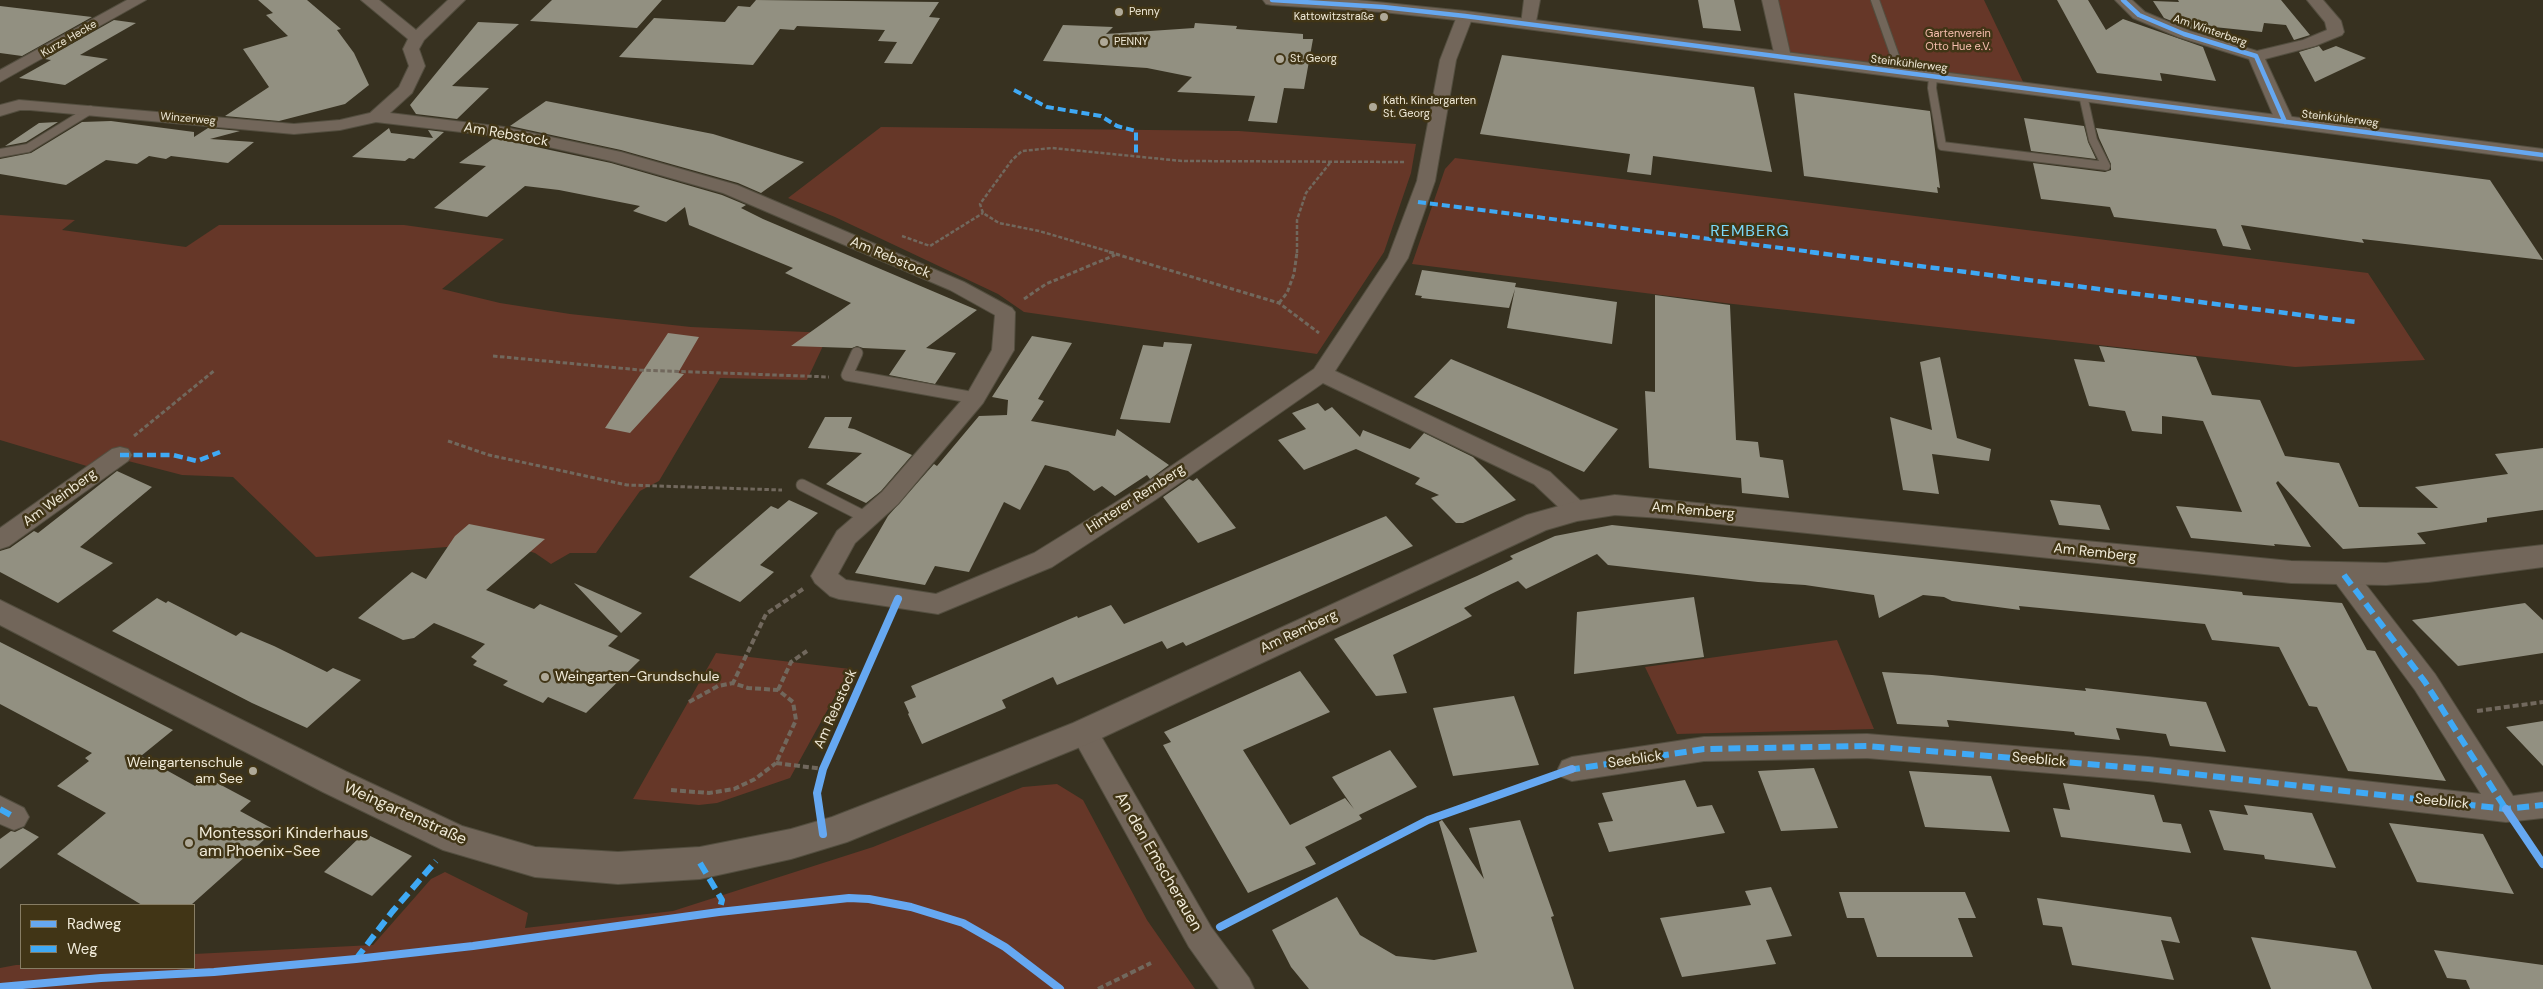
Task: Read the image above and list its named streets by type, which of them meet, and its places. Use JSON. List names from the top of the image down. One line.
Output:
{"streets":{"street":["Am Winterberg","Kurze Hecke","Steinkühlerweg","Winzerweg","Am Rebstock","Am Weinberg","Hinterer Remberg","Am Remberg","Seeblick","Weingartenstraße","An den Emscherauen"]},"crossings":[["Am Winterberg","Steinkühlerweg"],["Steinkühlerweg","Hinterer Remberg"],["Winzerweg","Am Rebstock"],["Am Rebstock","Hinterer Remberg"],["Am Remberg","Weingartenstraße"],["Am Remberg","An den Emscherauen"]],"districts":["REMBERG"],"parks":["Gartenverein Otto Hue e.V."],"places":["Penny","Kattowitzstraße","PENNY","St. Georg","Kath. Kindergarten St. Georg","Weingarten-Grundschule","Weingartenschule am See","Montessori Kinderhaus am Phoenix-See"],"legend":["Radweg","Weg"]}
